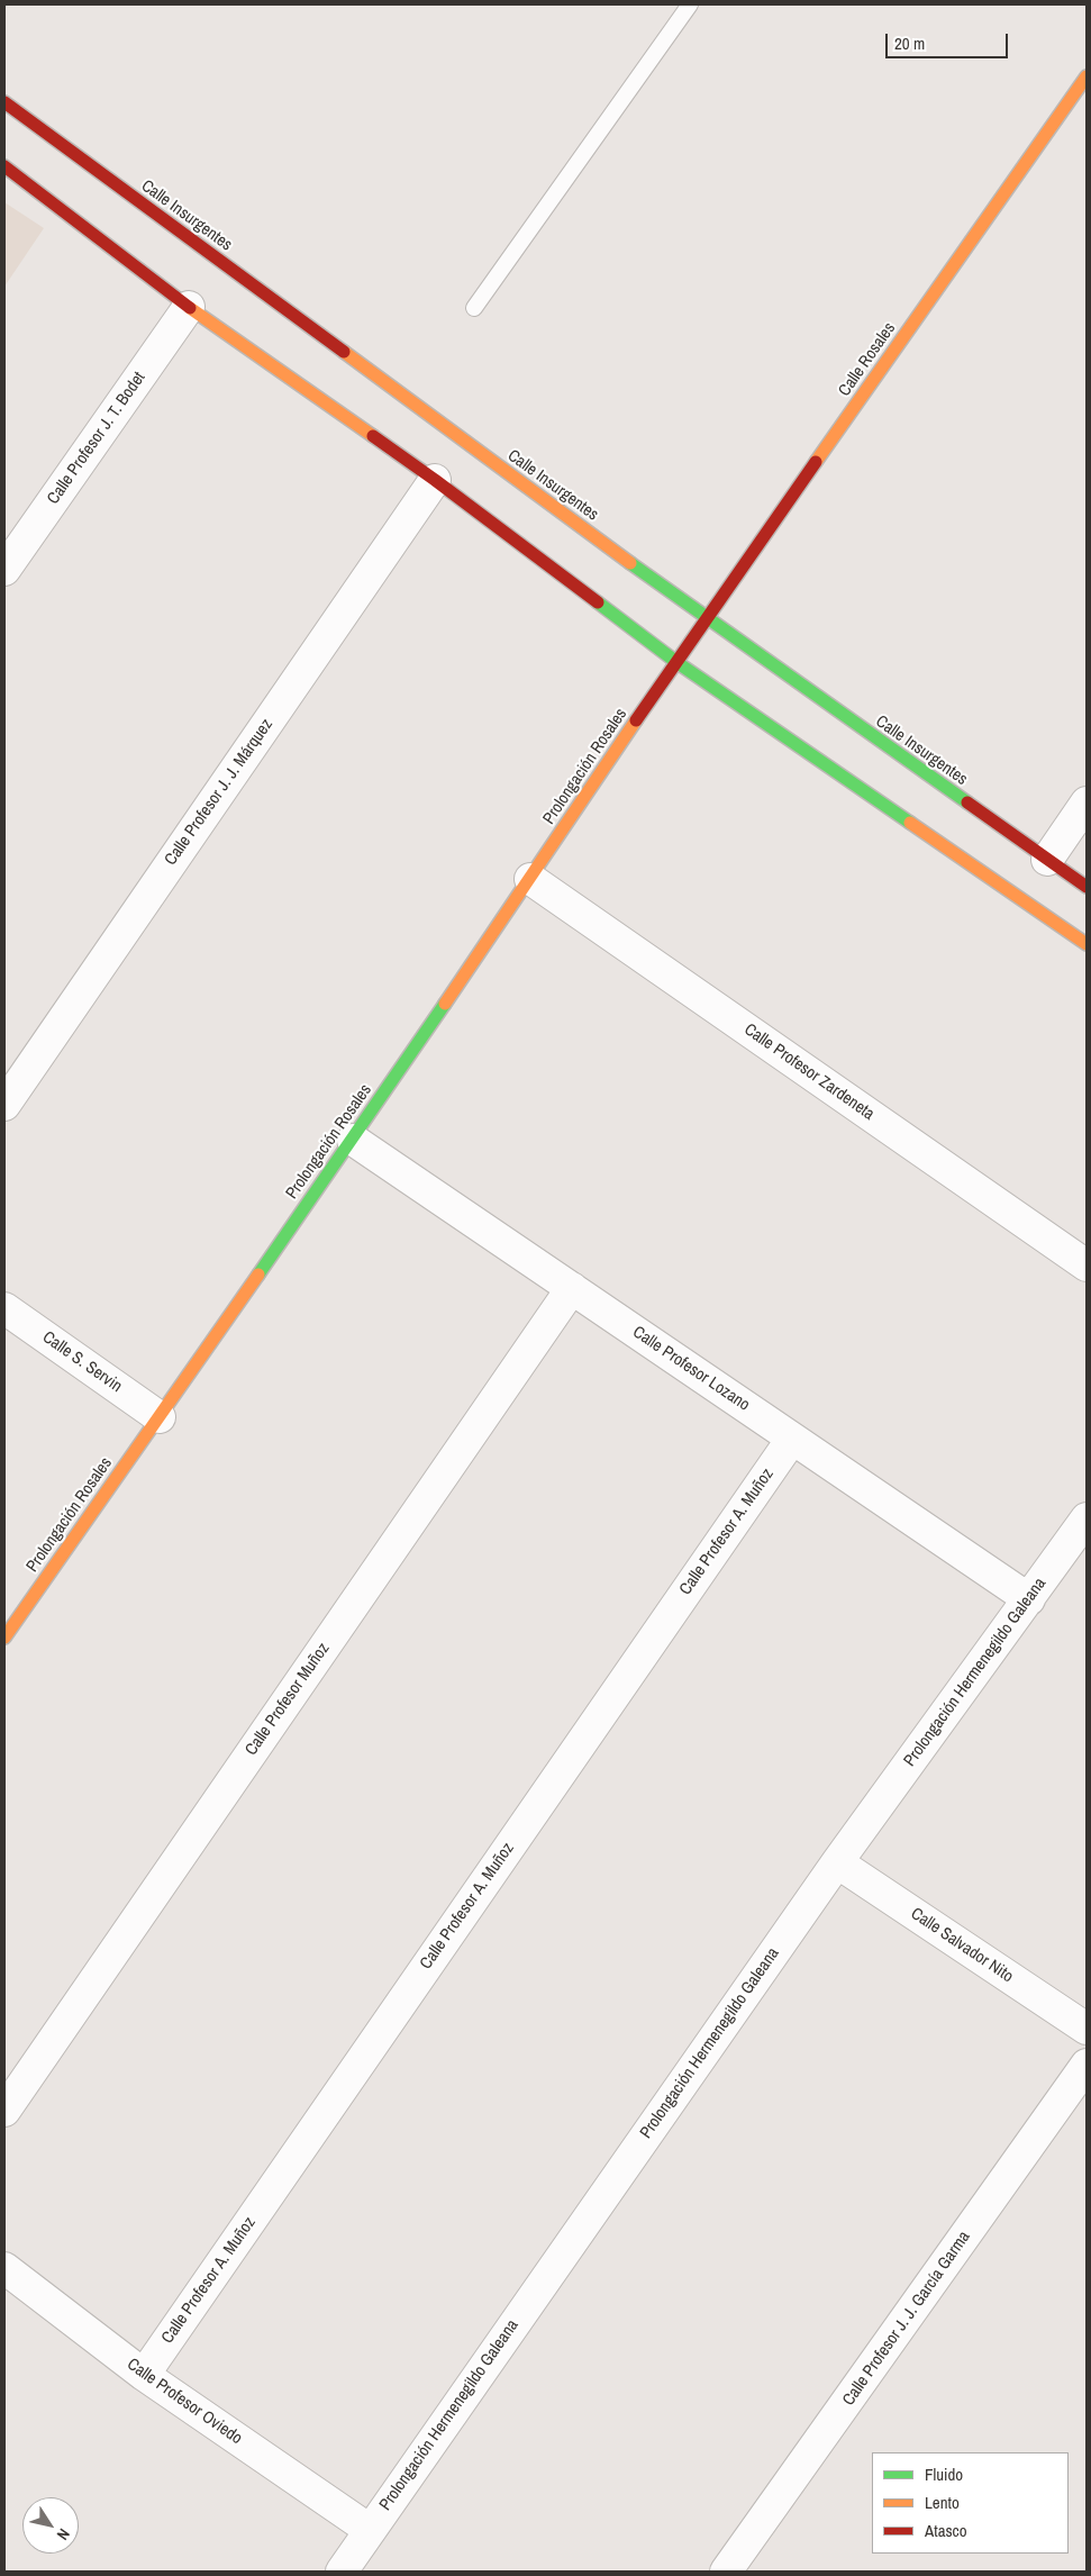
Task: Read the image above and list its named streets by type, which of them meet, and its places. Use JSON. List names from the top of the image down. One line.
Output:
{"streets":{"main road":["Calle Insurgentes","Calle Rosales","Prolongación Rosales"],"street":["Calle Profesor J. T. Bodet","Calle Profesor J. J. Márquez","Calle Profesor Zardeneta","Calle S. Servin","Calle Profesor Lozano","Calle Profesor A. Muñoz","Prolongación Hermenegildo Galeana","Calle Profesor Muñoz","Calle Salvador Nito","Calle Profesor J. J. García Garma","Calle Profesor Oviedo"]},"crossings":[["Calle Insurgentes","Calle Rosales"],["Calle Rosales","Prolongación Rosales"],["Prolongación Rosales","Calle Profesor Zardeneta"],["Prolongación Rosales","Calle S. Servin"],["Prolongación Rosales","Calle Profesor Lozano"],["Calle Profesor Lozano","Calle Profesor A. Muñoz"],["Calle Profesor Lozano","Prolongación Hermenegildo Galeana"],["Calle Profesor Lozano","Calle Profesor Muñoz"],["Calle Profesor A. Muñoz","Calle Profesor Oviedo"],["Prolongación Hermenegildo Galeana","Calle Salvador Nito"],["Prolongación Hermenegildo Galeana","Calle Profesor Oviedo"]],"legend":["Fluido","Lento","Atasco"],"scale_bar":"20 m","north":"bottom right"}
